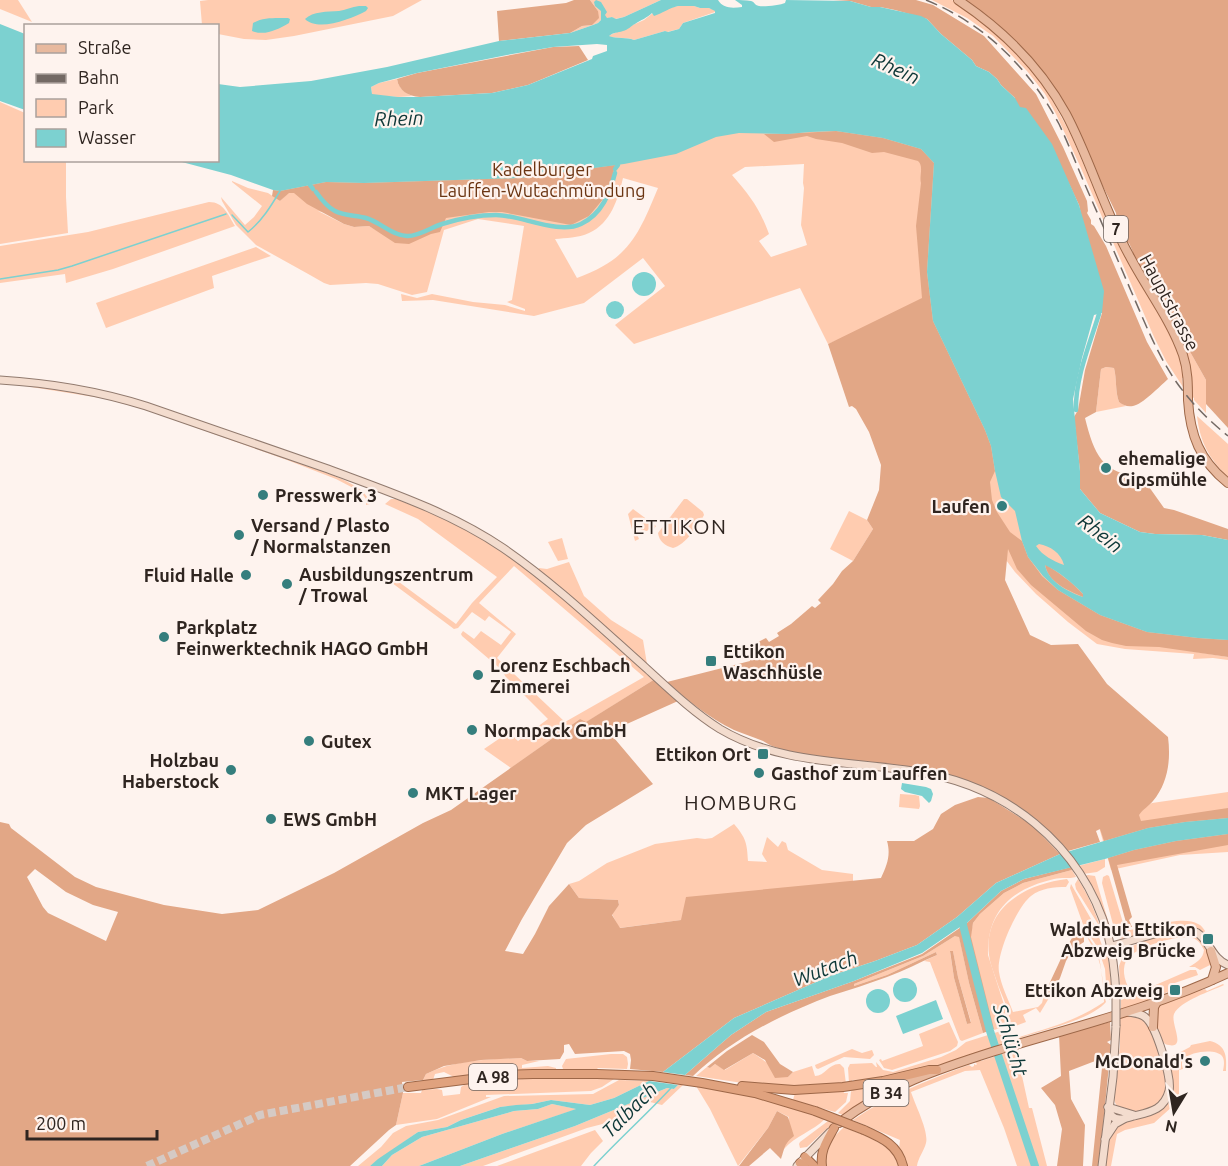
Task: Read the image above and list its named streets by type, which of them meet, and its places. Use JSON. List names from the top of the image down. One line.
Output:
{"streets":{"highway":["A 98"],"main road":["7","Hauptstrasse","B 34"]},"districts":["ETTIKON","HOMBURG"],"water":["Rhein","Wutach","Schlücht","Talbach"],"parks":["Kadelburger Lauffen-Wutachmündung"],"places":{"other":["ehemalige Gipsmühle","Presswerk 3","Laufen","Versand / Plasto / Normalstanzen","Fluid Halle","Ausbildungszentrum / Trowal","Parkplatz Feinwerktechnik HAGO GmbH","Lorenz Eschbach Zimmerei","Normpack GmbH","Gutex","Holzbau Haberstock","Gasthof zum Lauffen","MKT Lager","EWS GmbH","McDonald's"],"transit":["Ettikon Waschhüsle","Ettikon Ort","Waldshut Ettikon Abzweig Brücke","Ettikon Abzweig"]},"legend":["Straße","Bahn","Park","Wasser"],"scale_bar":"200 m","north":"bottom"}
